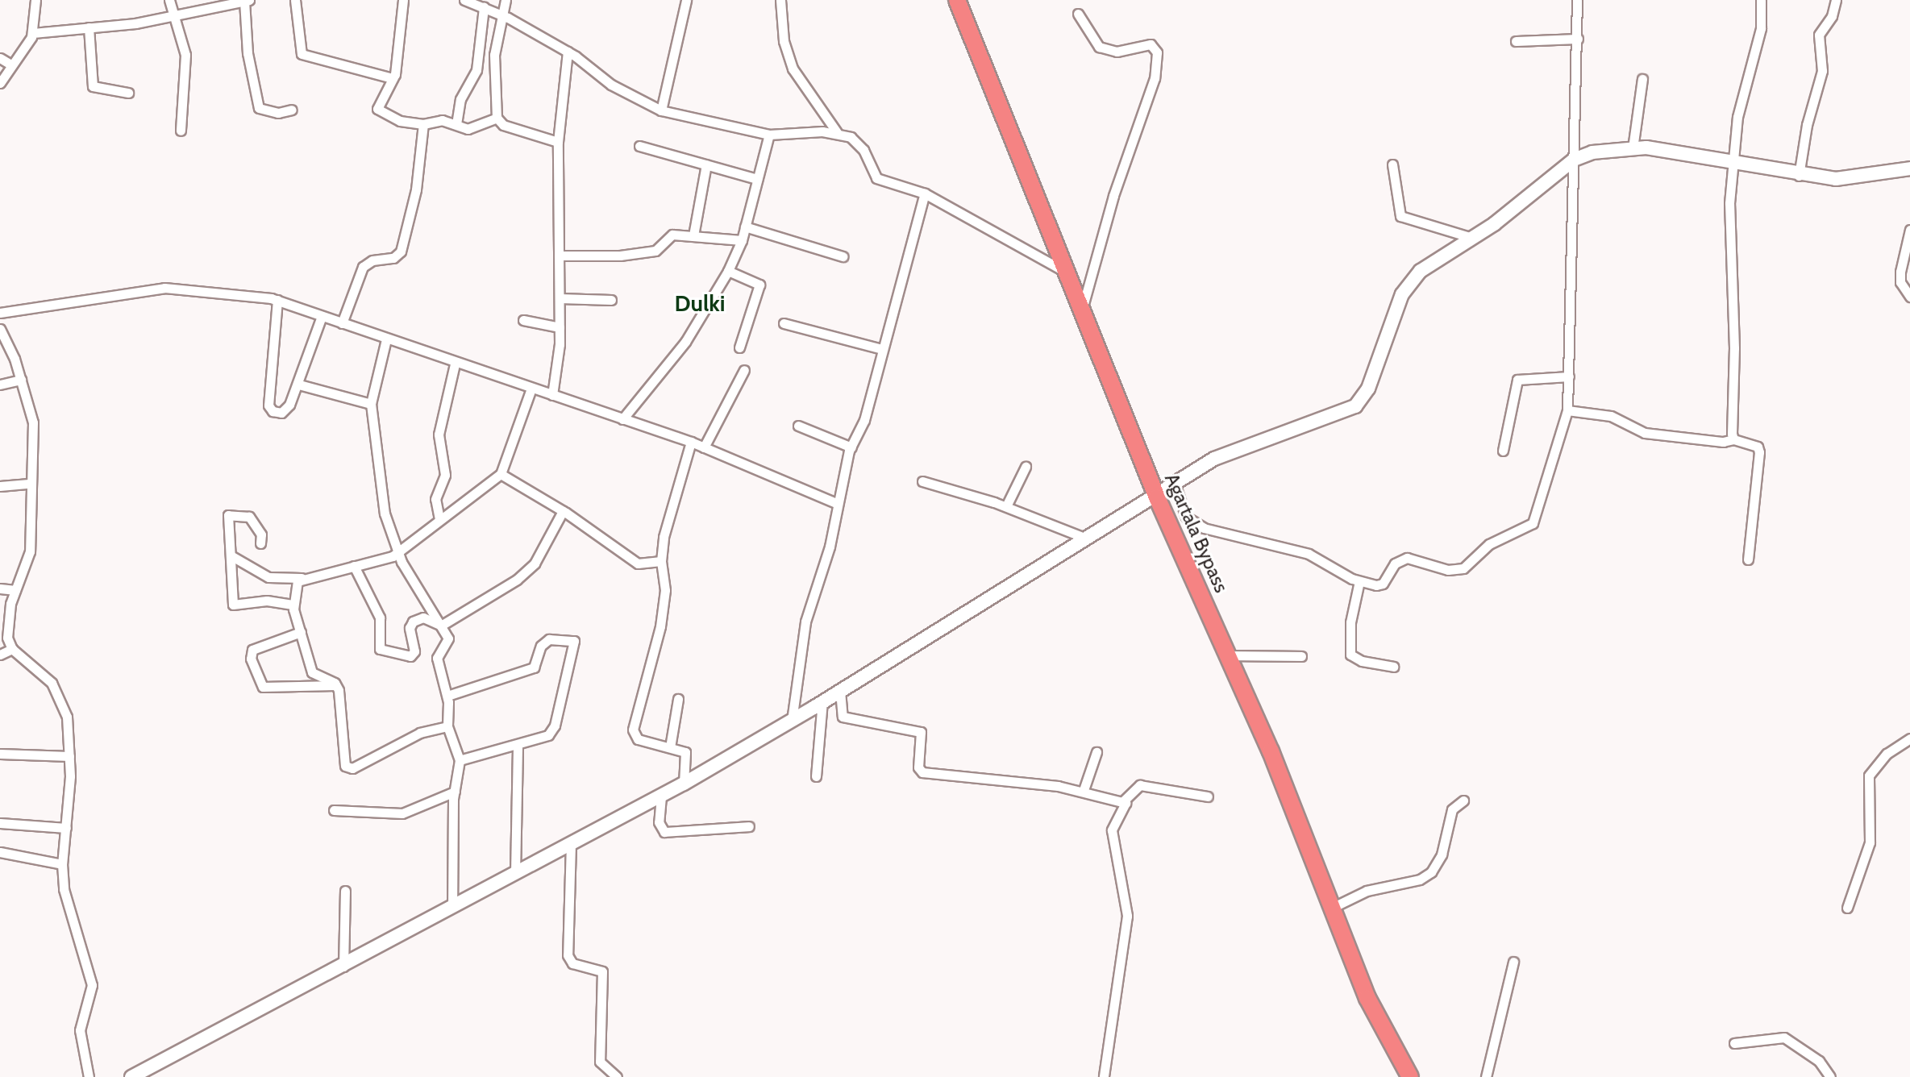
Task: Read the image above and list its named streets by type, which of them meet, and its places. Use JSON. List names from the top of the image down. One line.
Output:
{"streets":{"highway":["Agartala Bypass"]},"districts":["Dulki"]}
